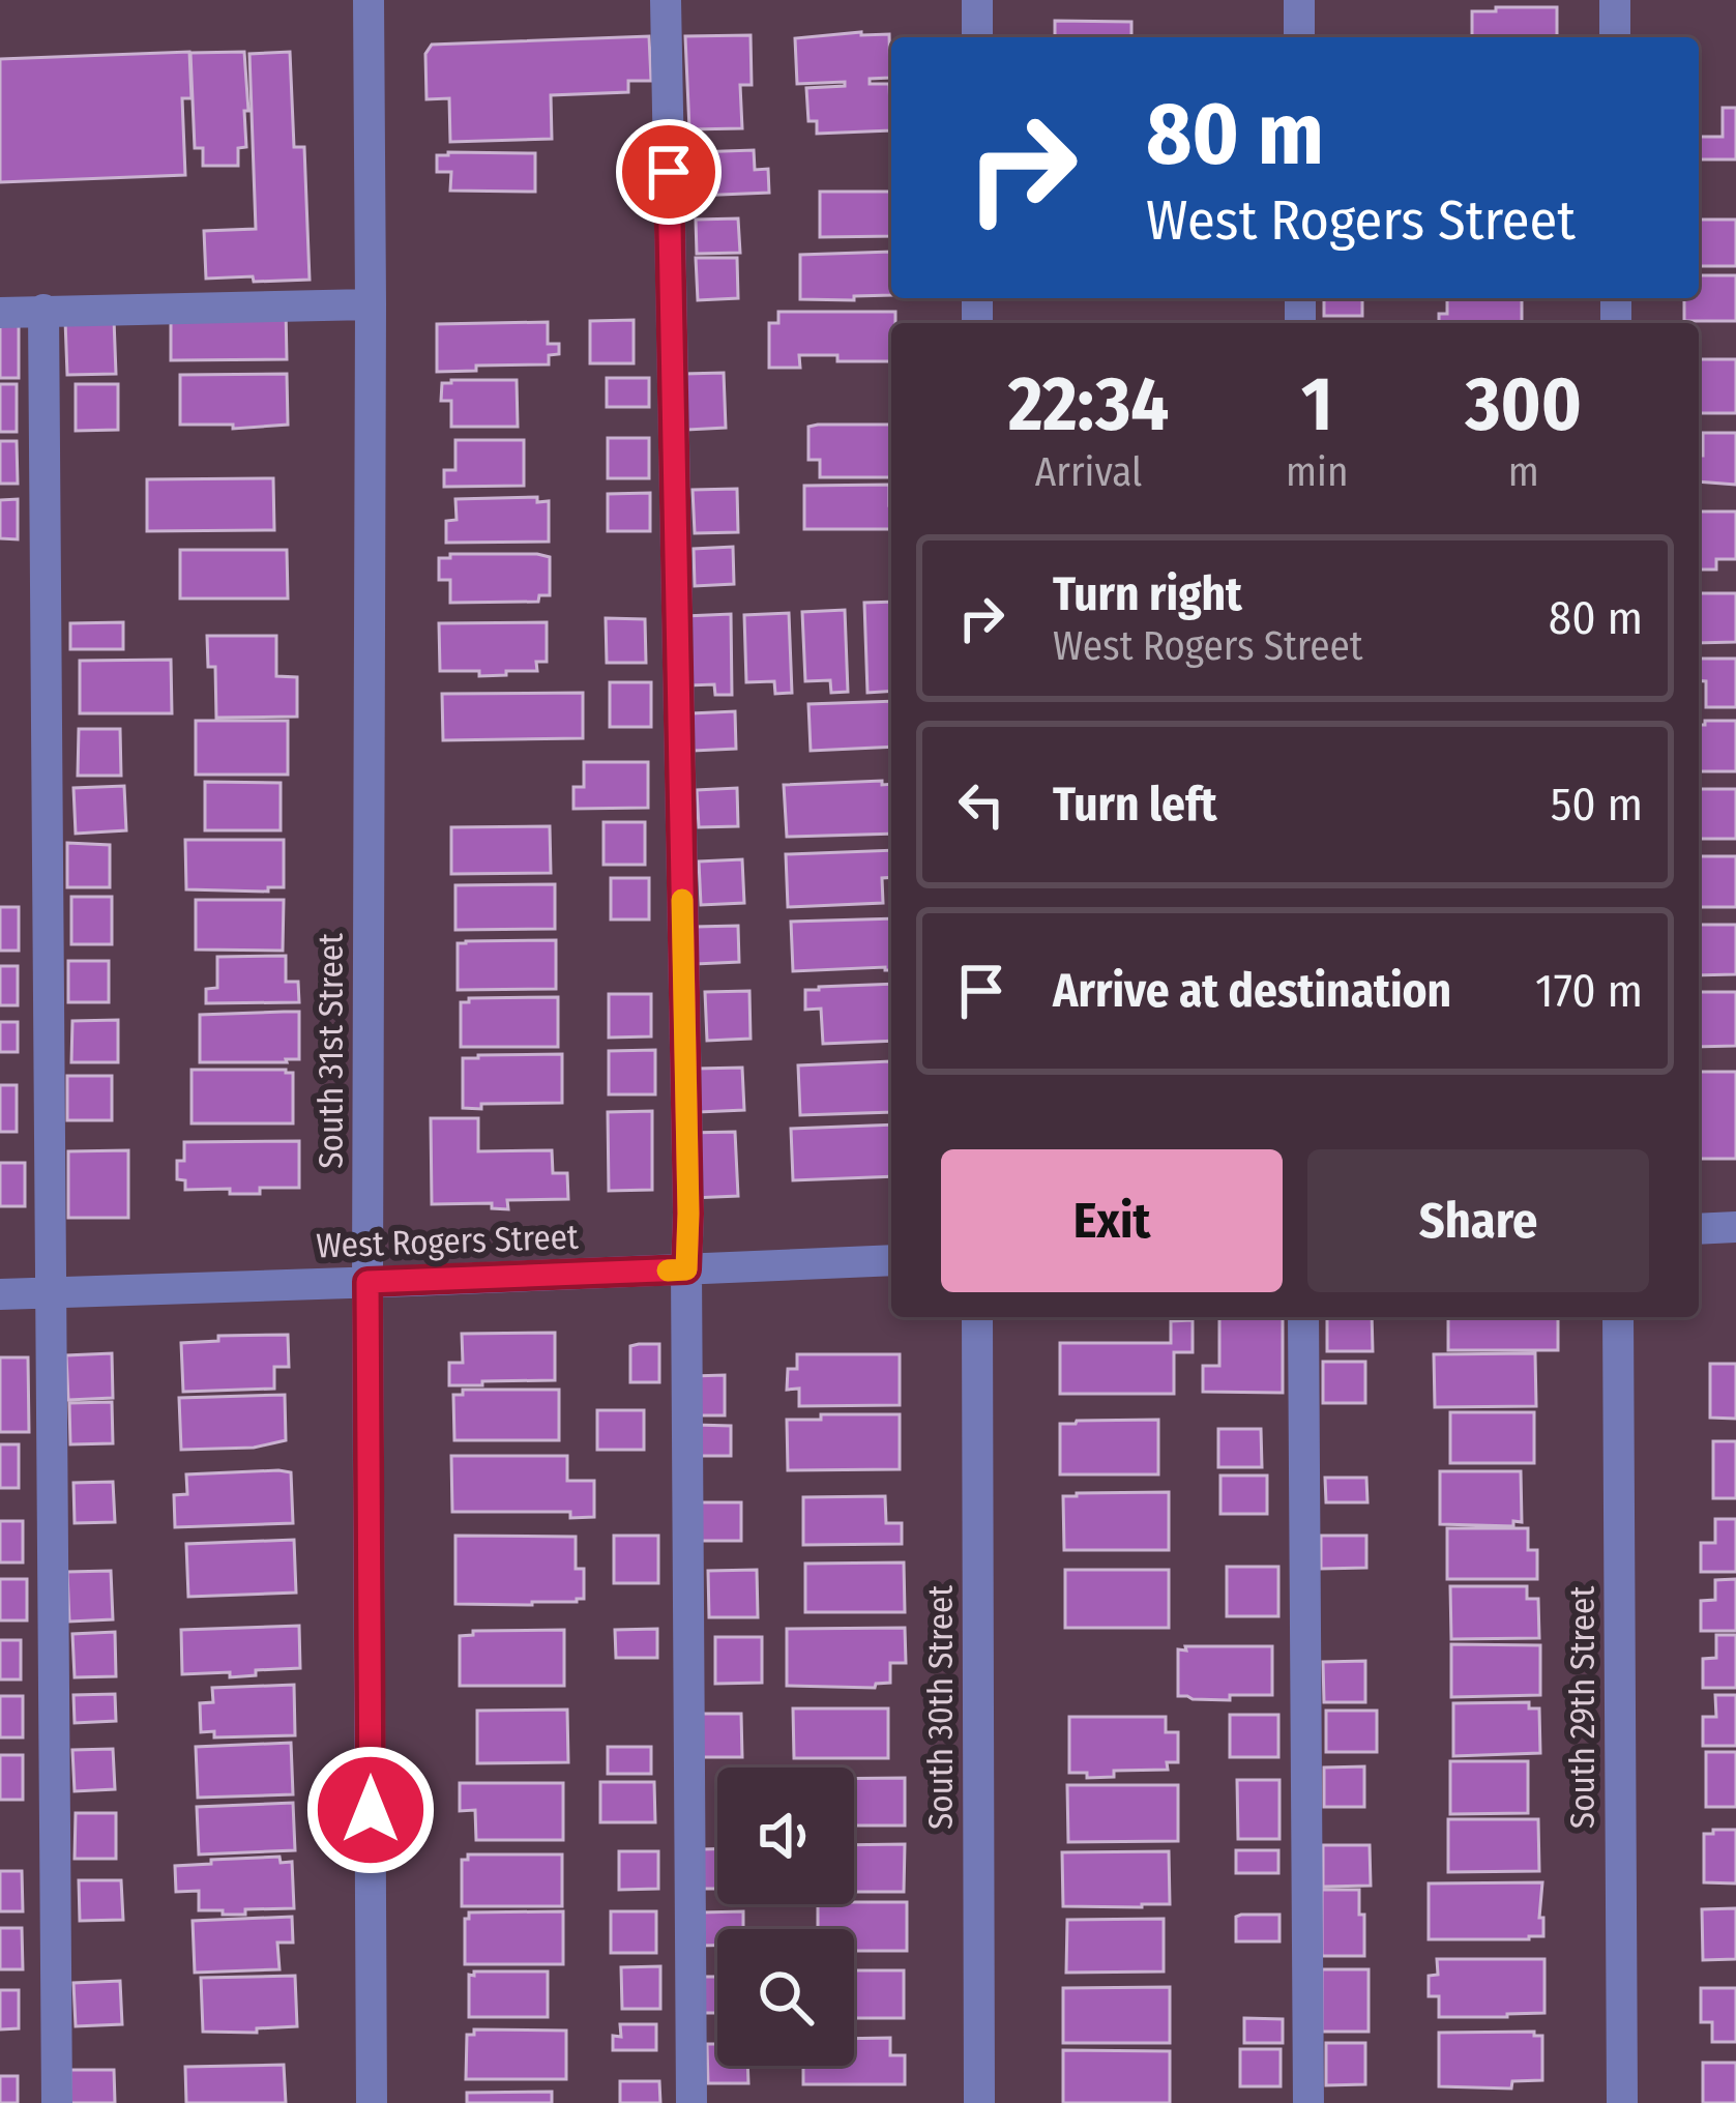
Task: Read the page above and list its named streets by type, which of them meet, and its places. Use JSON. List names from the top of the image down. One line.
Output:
{"streets":{"street":["South 31st Street","West Rogers Street","South 30th Street","South 29th Street"]},"crossings":[["South 31st Street","West Rogers Street"]],"page":{"turn":["80 m","West Rogers Street"],"eta":["22:34","Arrival","1","min","300","m"],"list":[{"name":"Turn right","note":"West Rogers Street","value":"80 m"},{"name":"Turn left","value":"50 m"},{"name":"Arrive at destination","value":"170 m"}],"buttons":["Exit","Share"]}}
